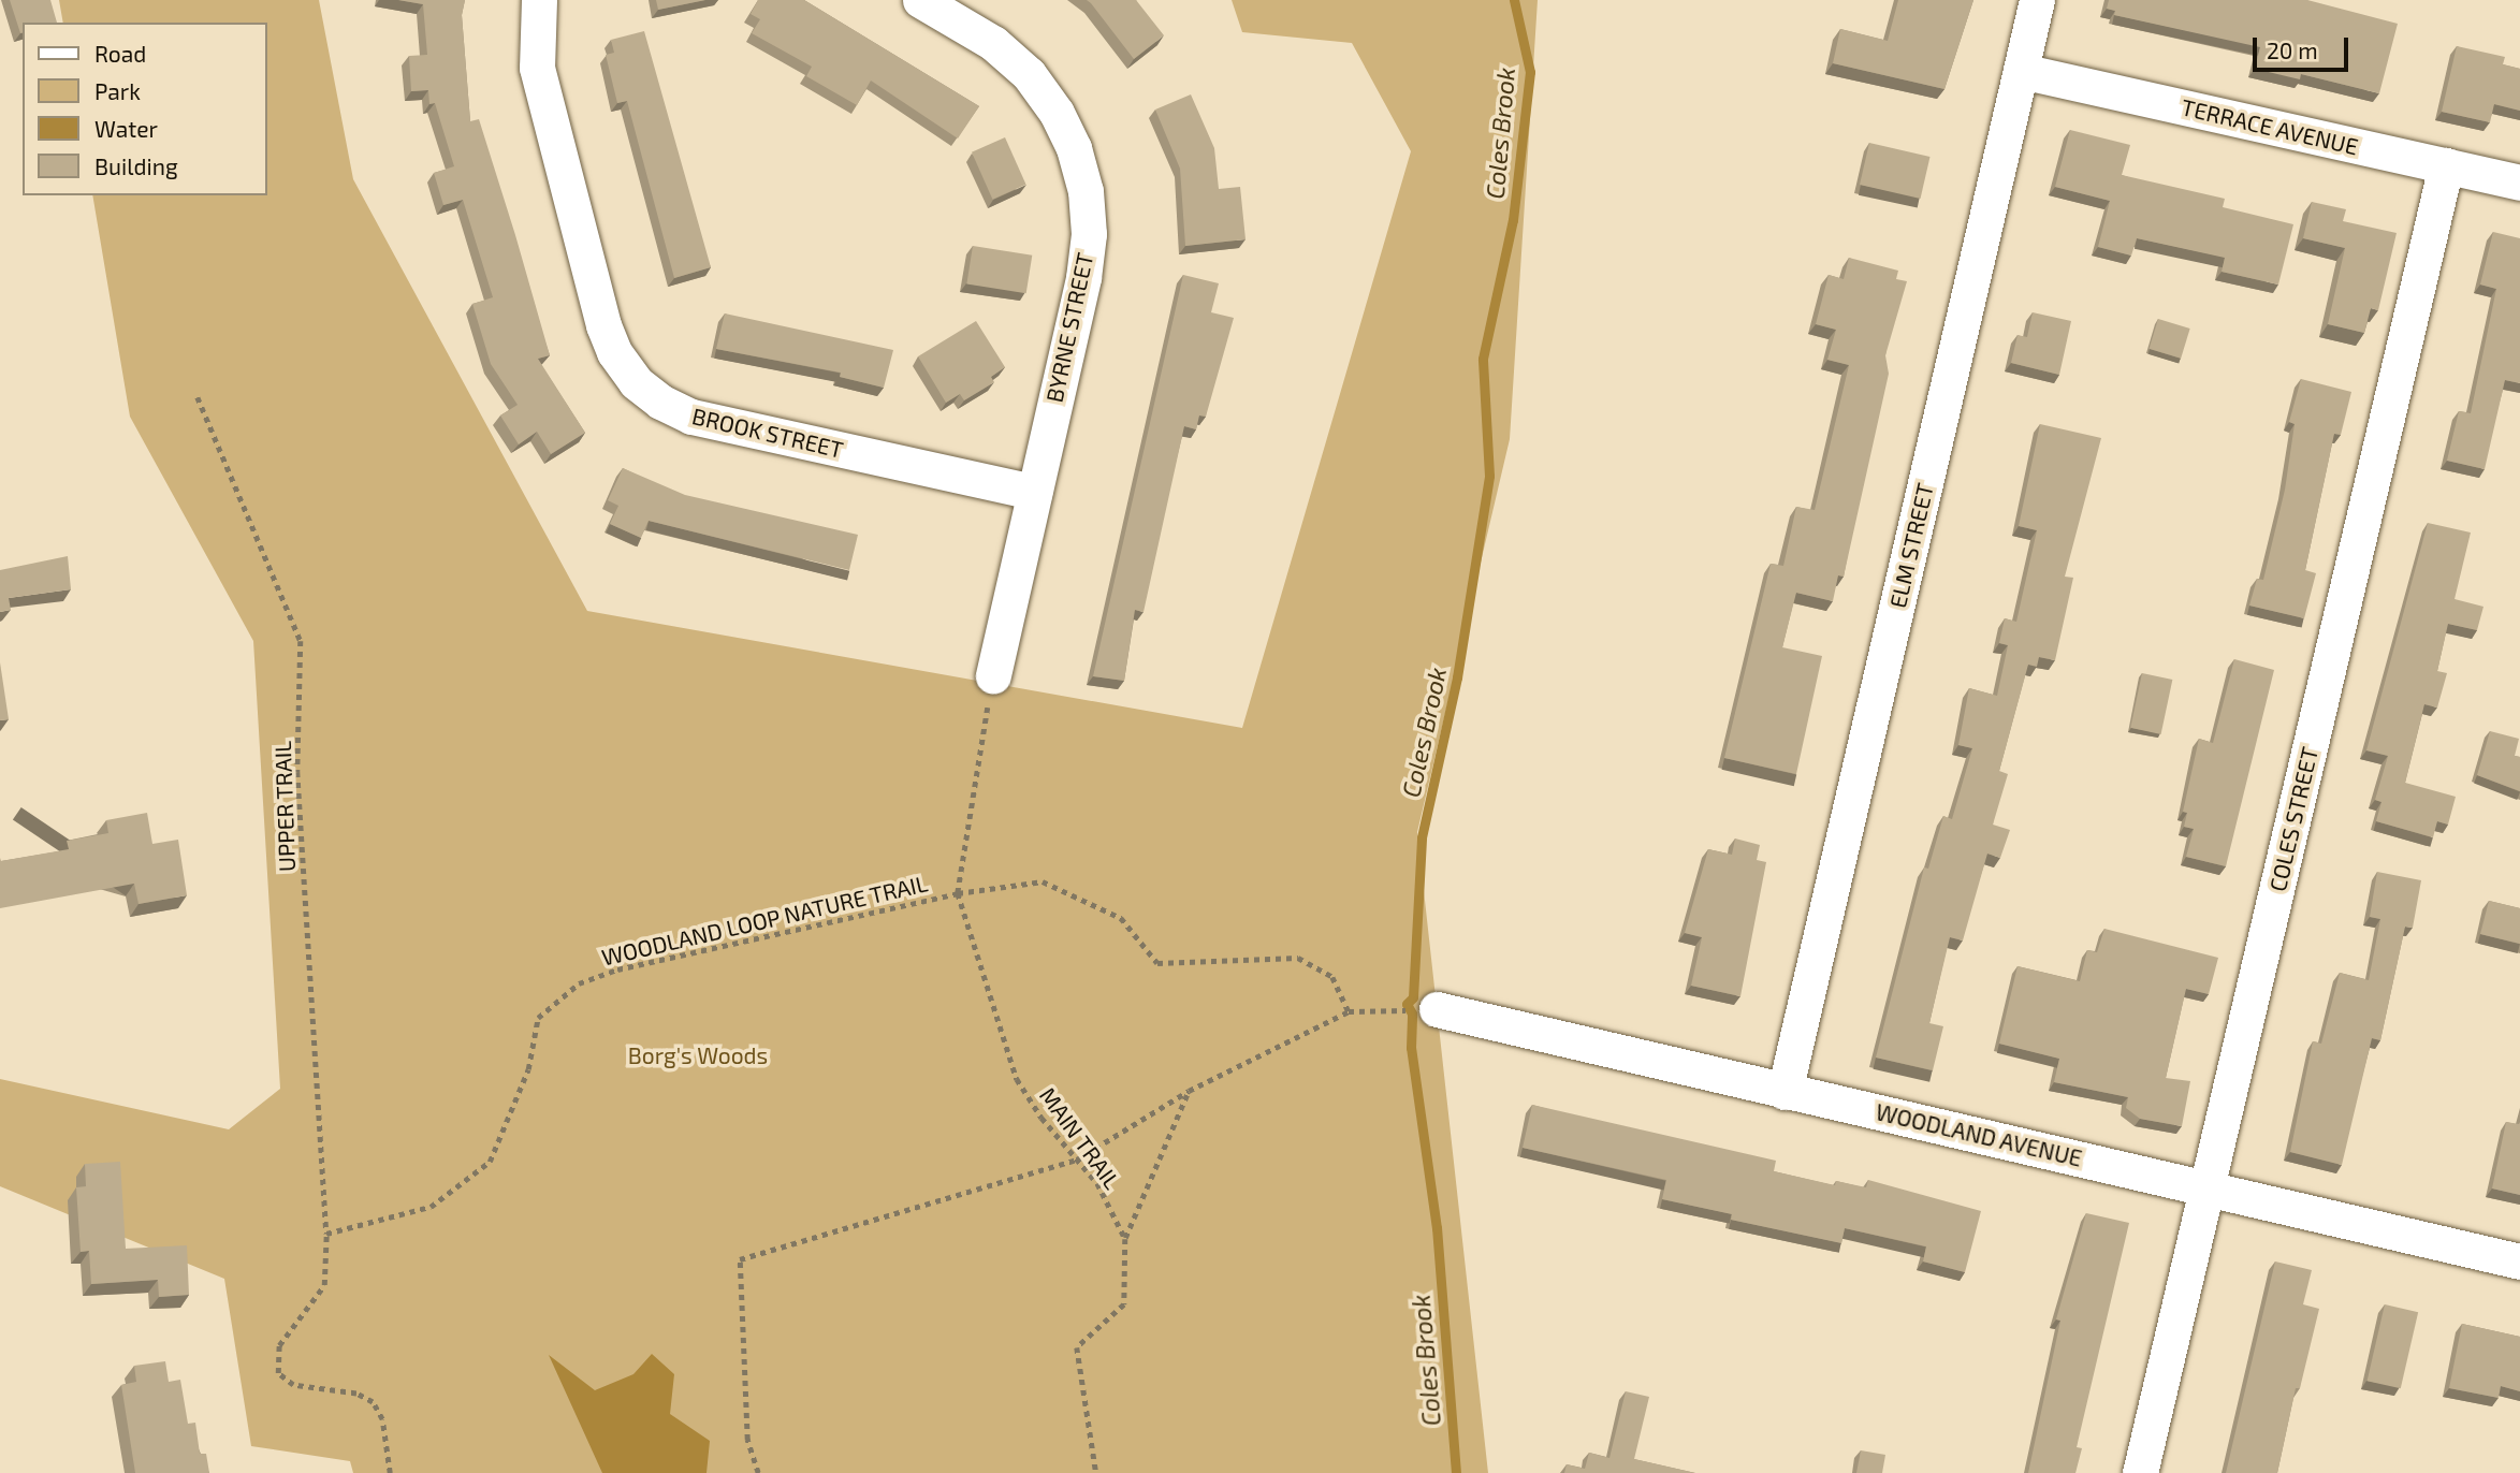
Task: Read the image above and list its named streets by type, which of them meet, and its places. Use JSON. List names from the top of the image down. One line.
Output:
{"streets":{"street":["TERRACE AVENUE","BYRNE STREET","BROOK STREET","ELM STREET","COLES STREET","WOODLAND AVENUE"],"path":["UPPER TRAIL","WOODLAND LOOP NATURE TRAIL","MAIN TRAIL"]},"crossings":[["TERRACE AVENUE","ELM STREET"],["TERRACE AVENUE","COLES STREET"],["BYRNE STREET","BROOK STREET"],["BYRNE STREET","MAIN TRAIL"],["ELM STREET","WOODLAND AVENUE"],["UPPER TRAIL","WOODLAND LOOP NATURE TRAIL"],["COLES STREET","WOODLAND AVENUE"],["WOODLAND LOOP NATURE TRAIL","MAIN TRAIL"]],"water":["Coles Brook"],"parks":["Borg's Woods"],"legend":["Road","Park","Water","Building"],"scale_bar":"20 m"}
